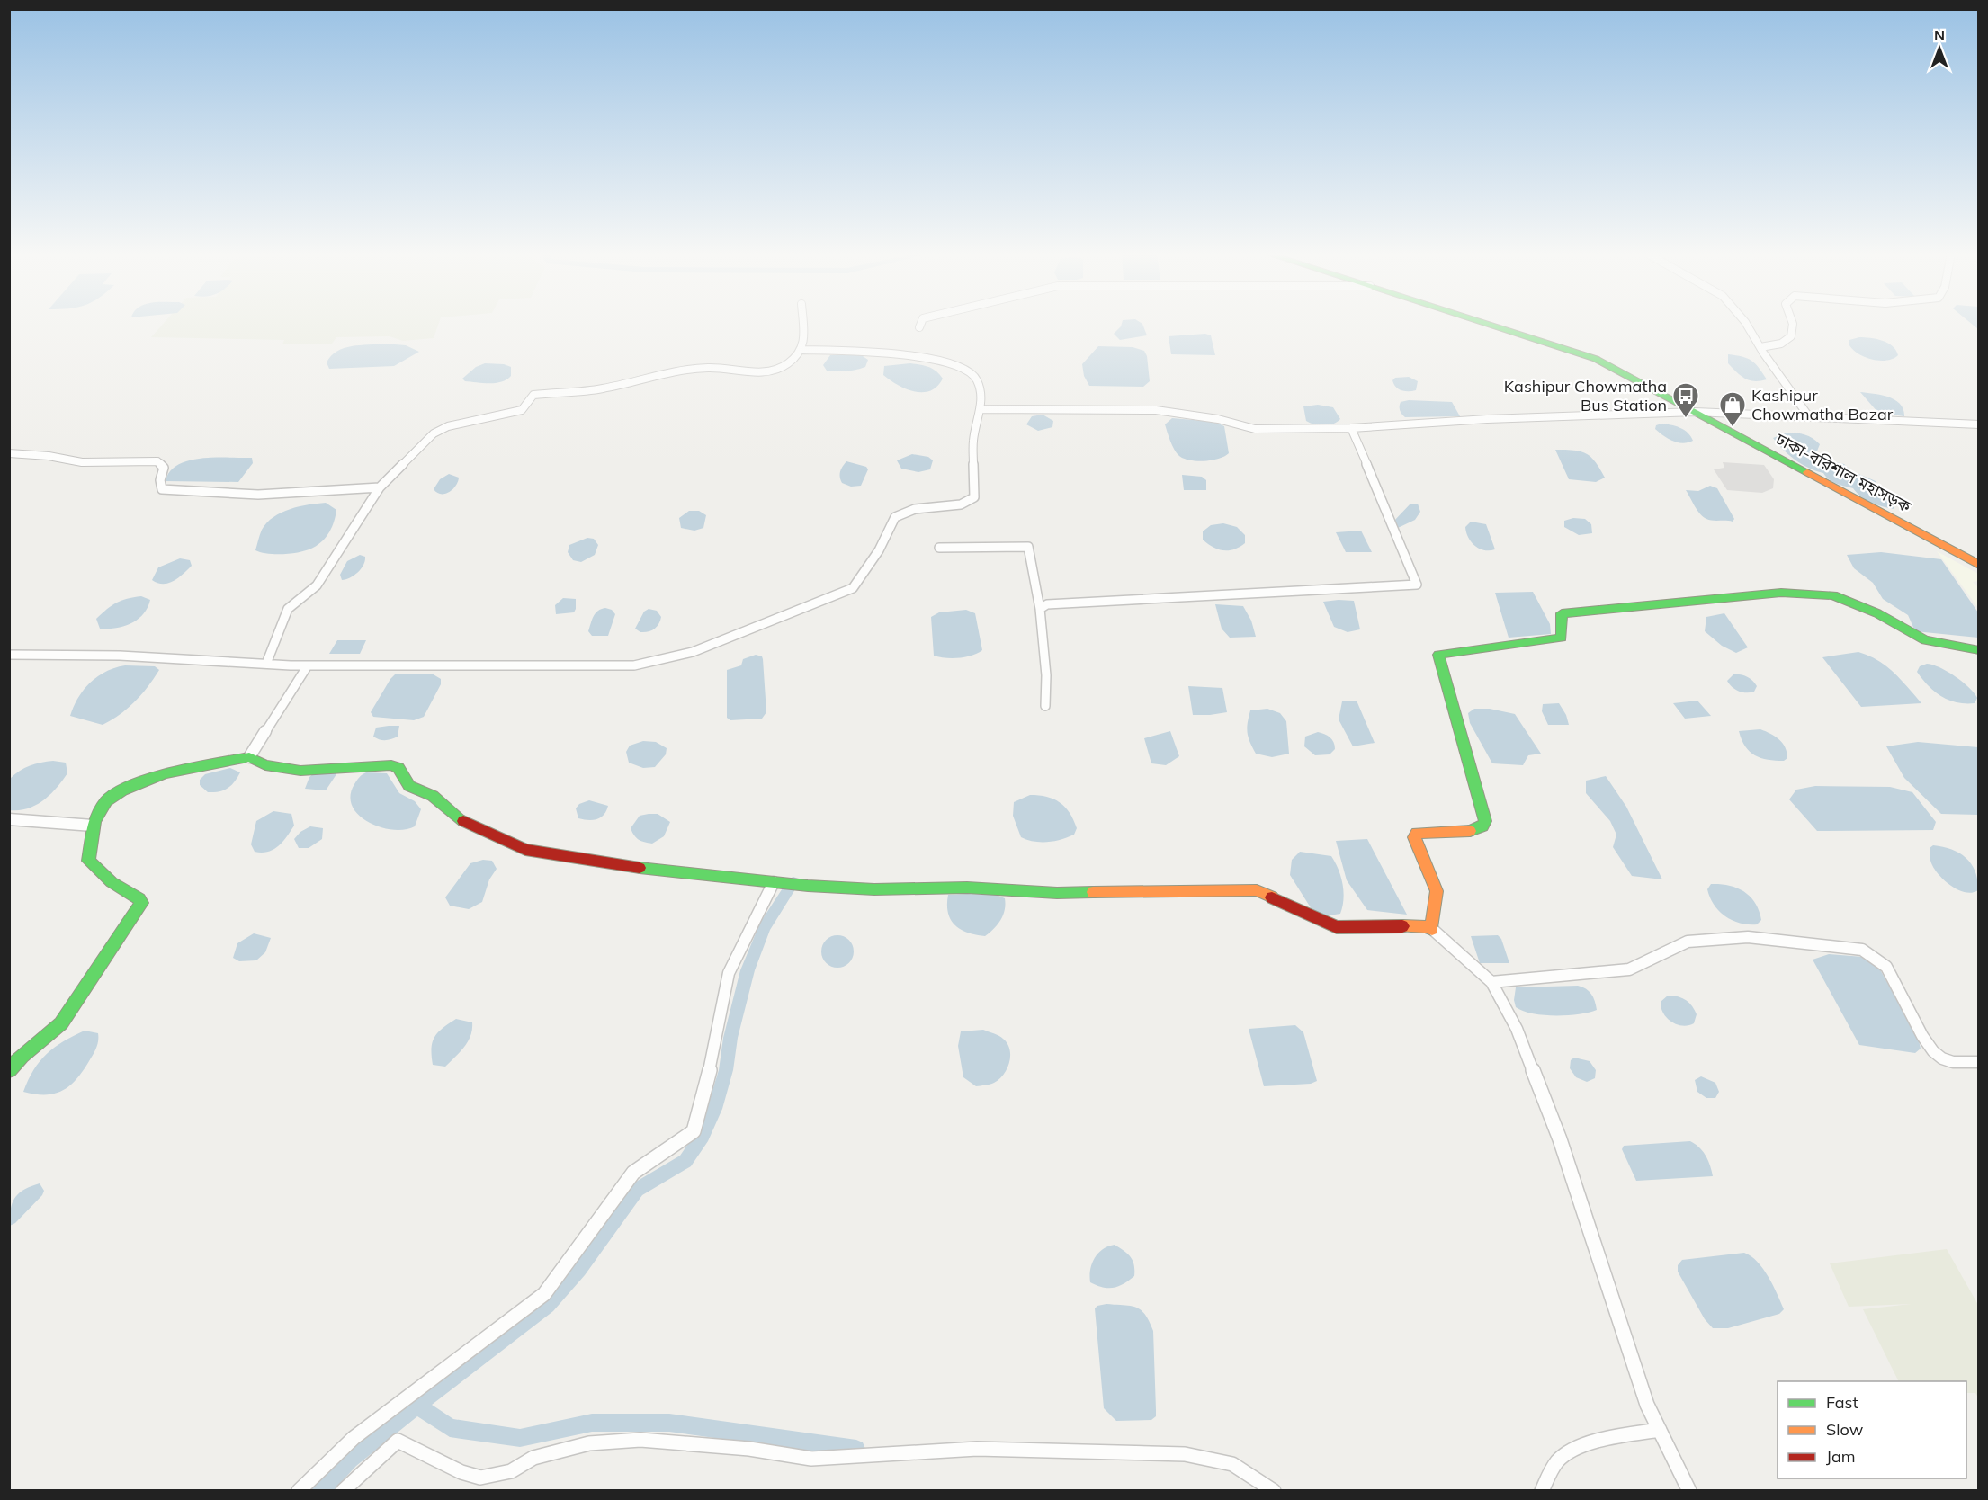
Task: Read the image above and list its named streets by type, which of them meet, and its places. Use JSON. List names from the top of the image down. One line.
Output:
{"streets":{"main road":["ঢাকা-বরিশাল মহাসড়ক"]},"places":{"bus stop":["Kashipur Chowmatha Bus Station"],"shop":["Kashipur Chowmatha Bazar"]},"legend":["Fast","Slow","Jam"],"north":"top"}
